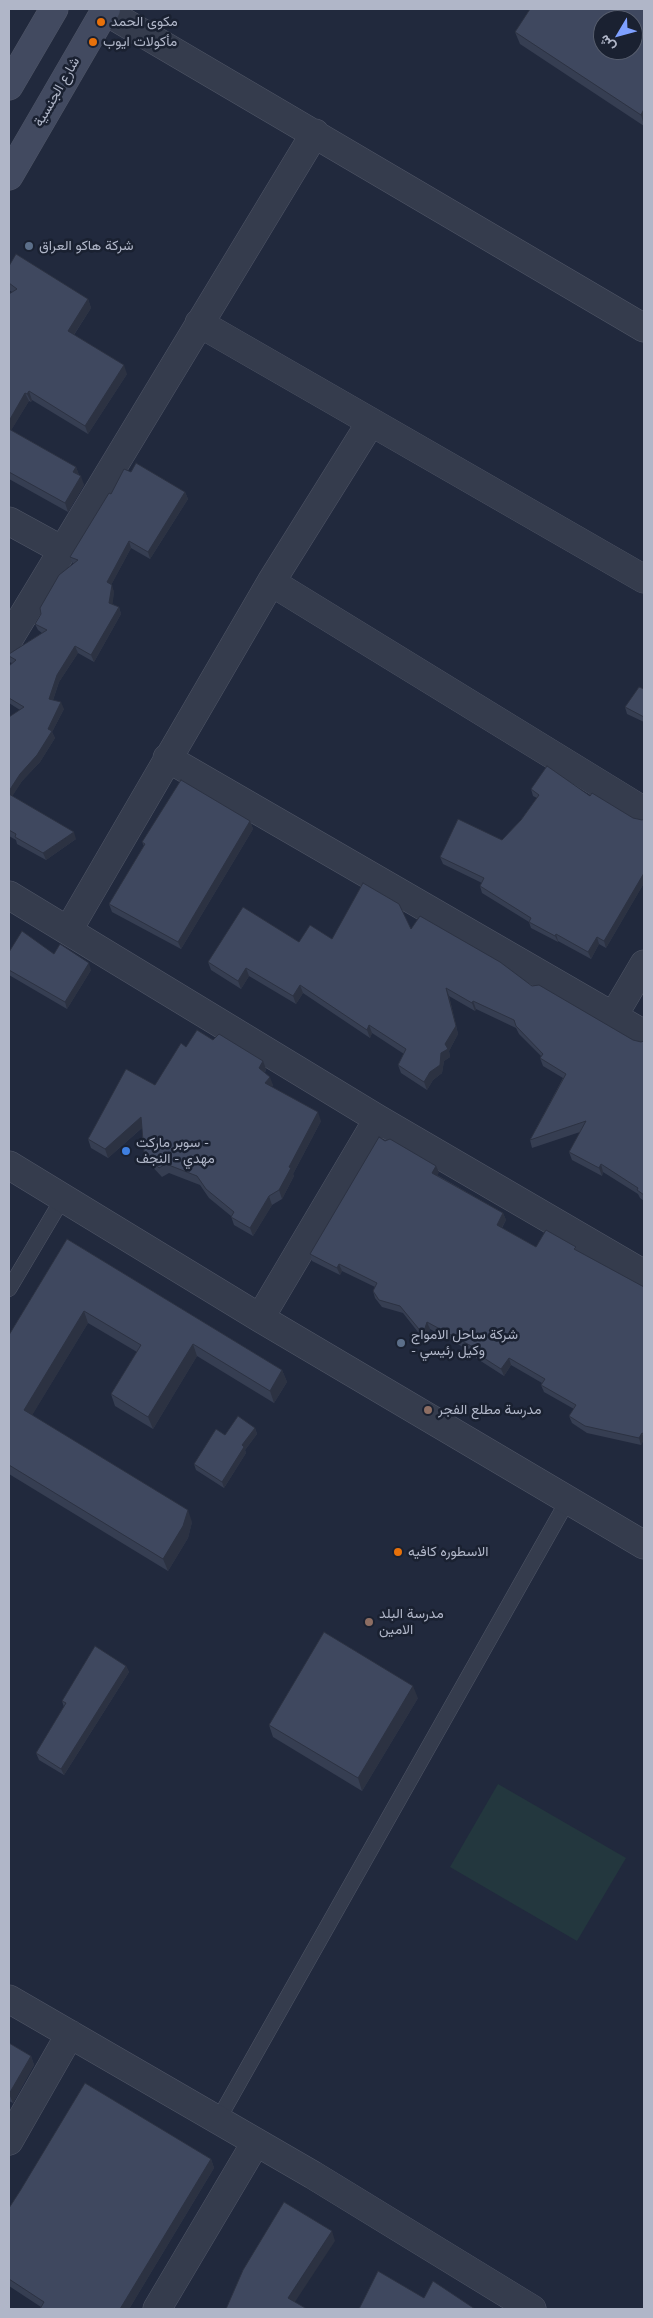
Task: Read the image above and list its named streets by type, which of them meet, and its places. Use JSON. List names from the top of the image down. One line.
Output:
{"streets":{"main road":["شارع الجنسية"]},"places":["مكوى الحمد","مأكولات ايوب","شركة هاكو العراق","سوبر ماركت - مهدي - النجف","شركة ساحل الامواج - وكيل رئيسي","مدرسة مطلع الفجر","الاسطوره كافيه","مدرسة البلد الامين"],"north":"bottom left"}
